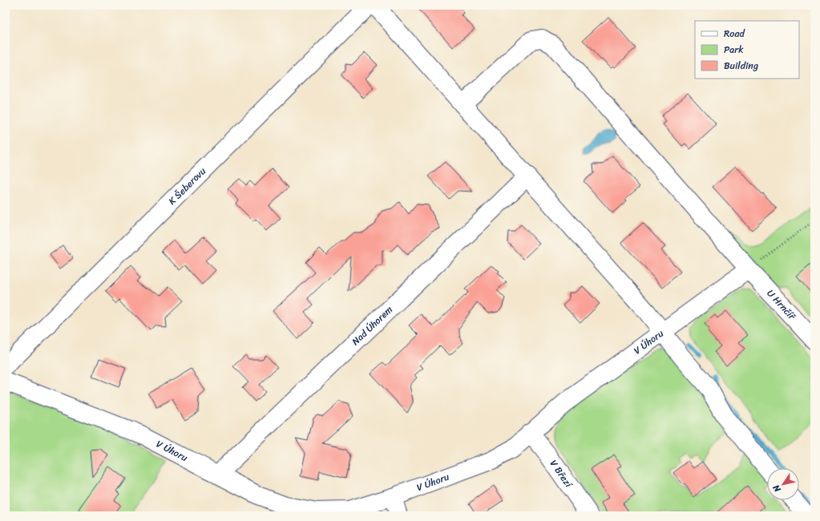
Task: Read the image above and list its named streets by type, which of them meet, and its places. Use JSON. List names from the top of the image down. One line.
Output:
{"streets":{"street":["K Šeberovu","U Hrnčíř","Nad Úhorem","V Úhoru","V Březí"]},"crossings":[["Nad Úhorem","V Úhoru"],["V Úhoru","V Březí"]],"legend":["Road","Park","Building"],"north":"bottom left"}
